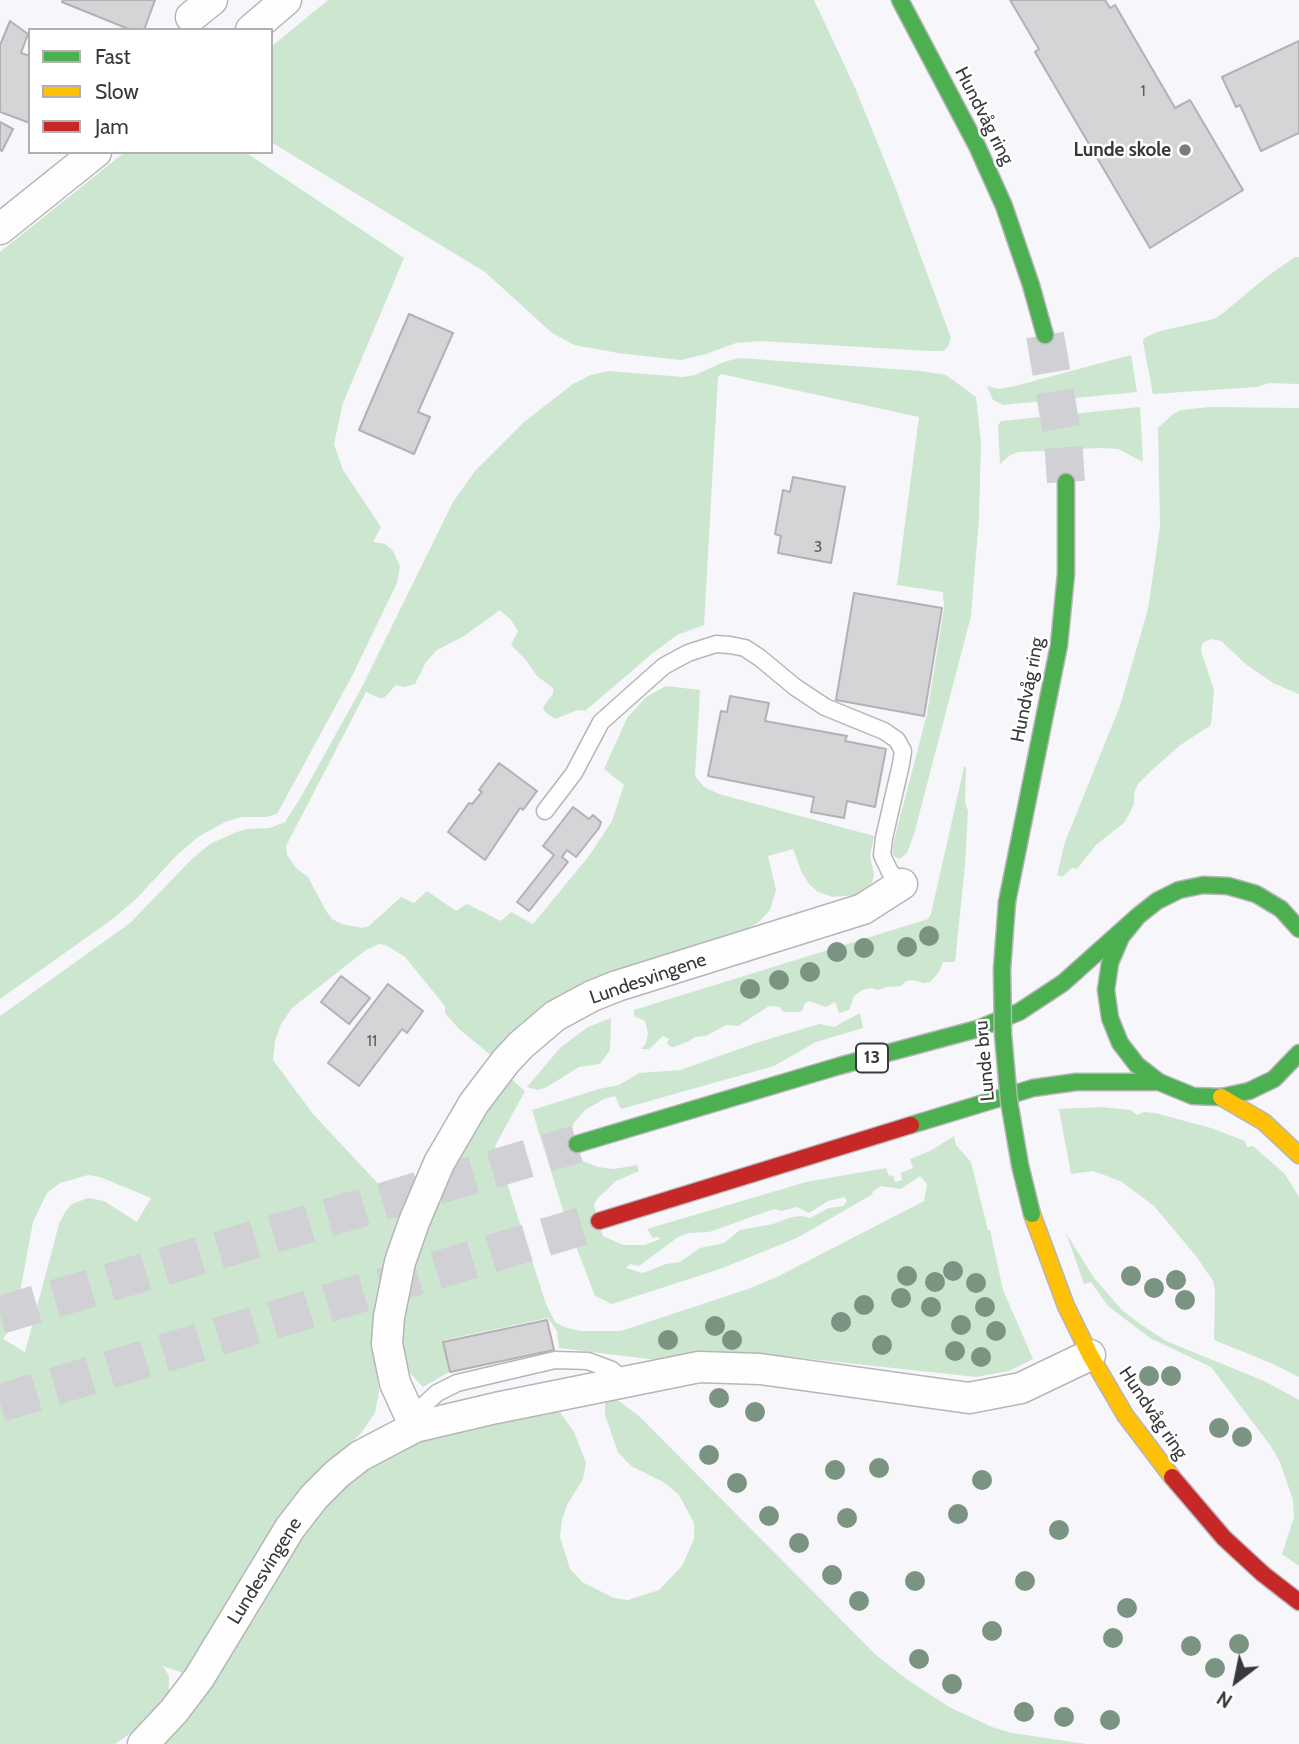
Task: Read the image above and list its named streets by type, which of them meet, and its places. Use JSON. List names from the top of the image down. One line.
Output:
{"streets":{"main road":["Hundvåg ring","13","Lunde bru"],"street":["Lundesvingene"]},"crossings":[["Hundvåg ring","Lundesvingene"],["Hundvåg ring","Lunde bru"]],"places":["Lunde skole"],"house_numbers":["1","3","11"],"legend":["Fast","Slow","Jam"],"north":"bottom left"}
